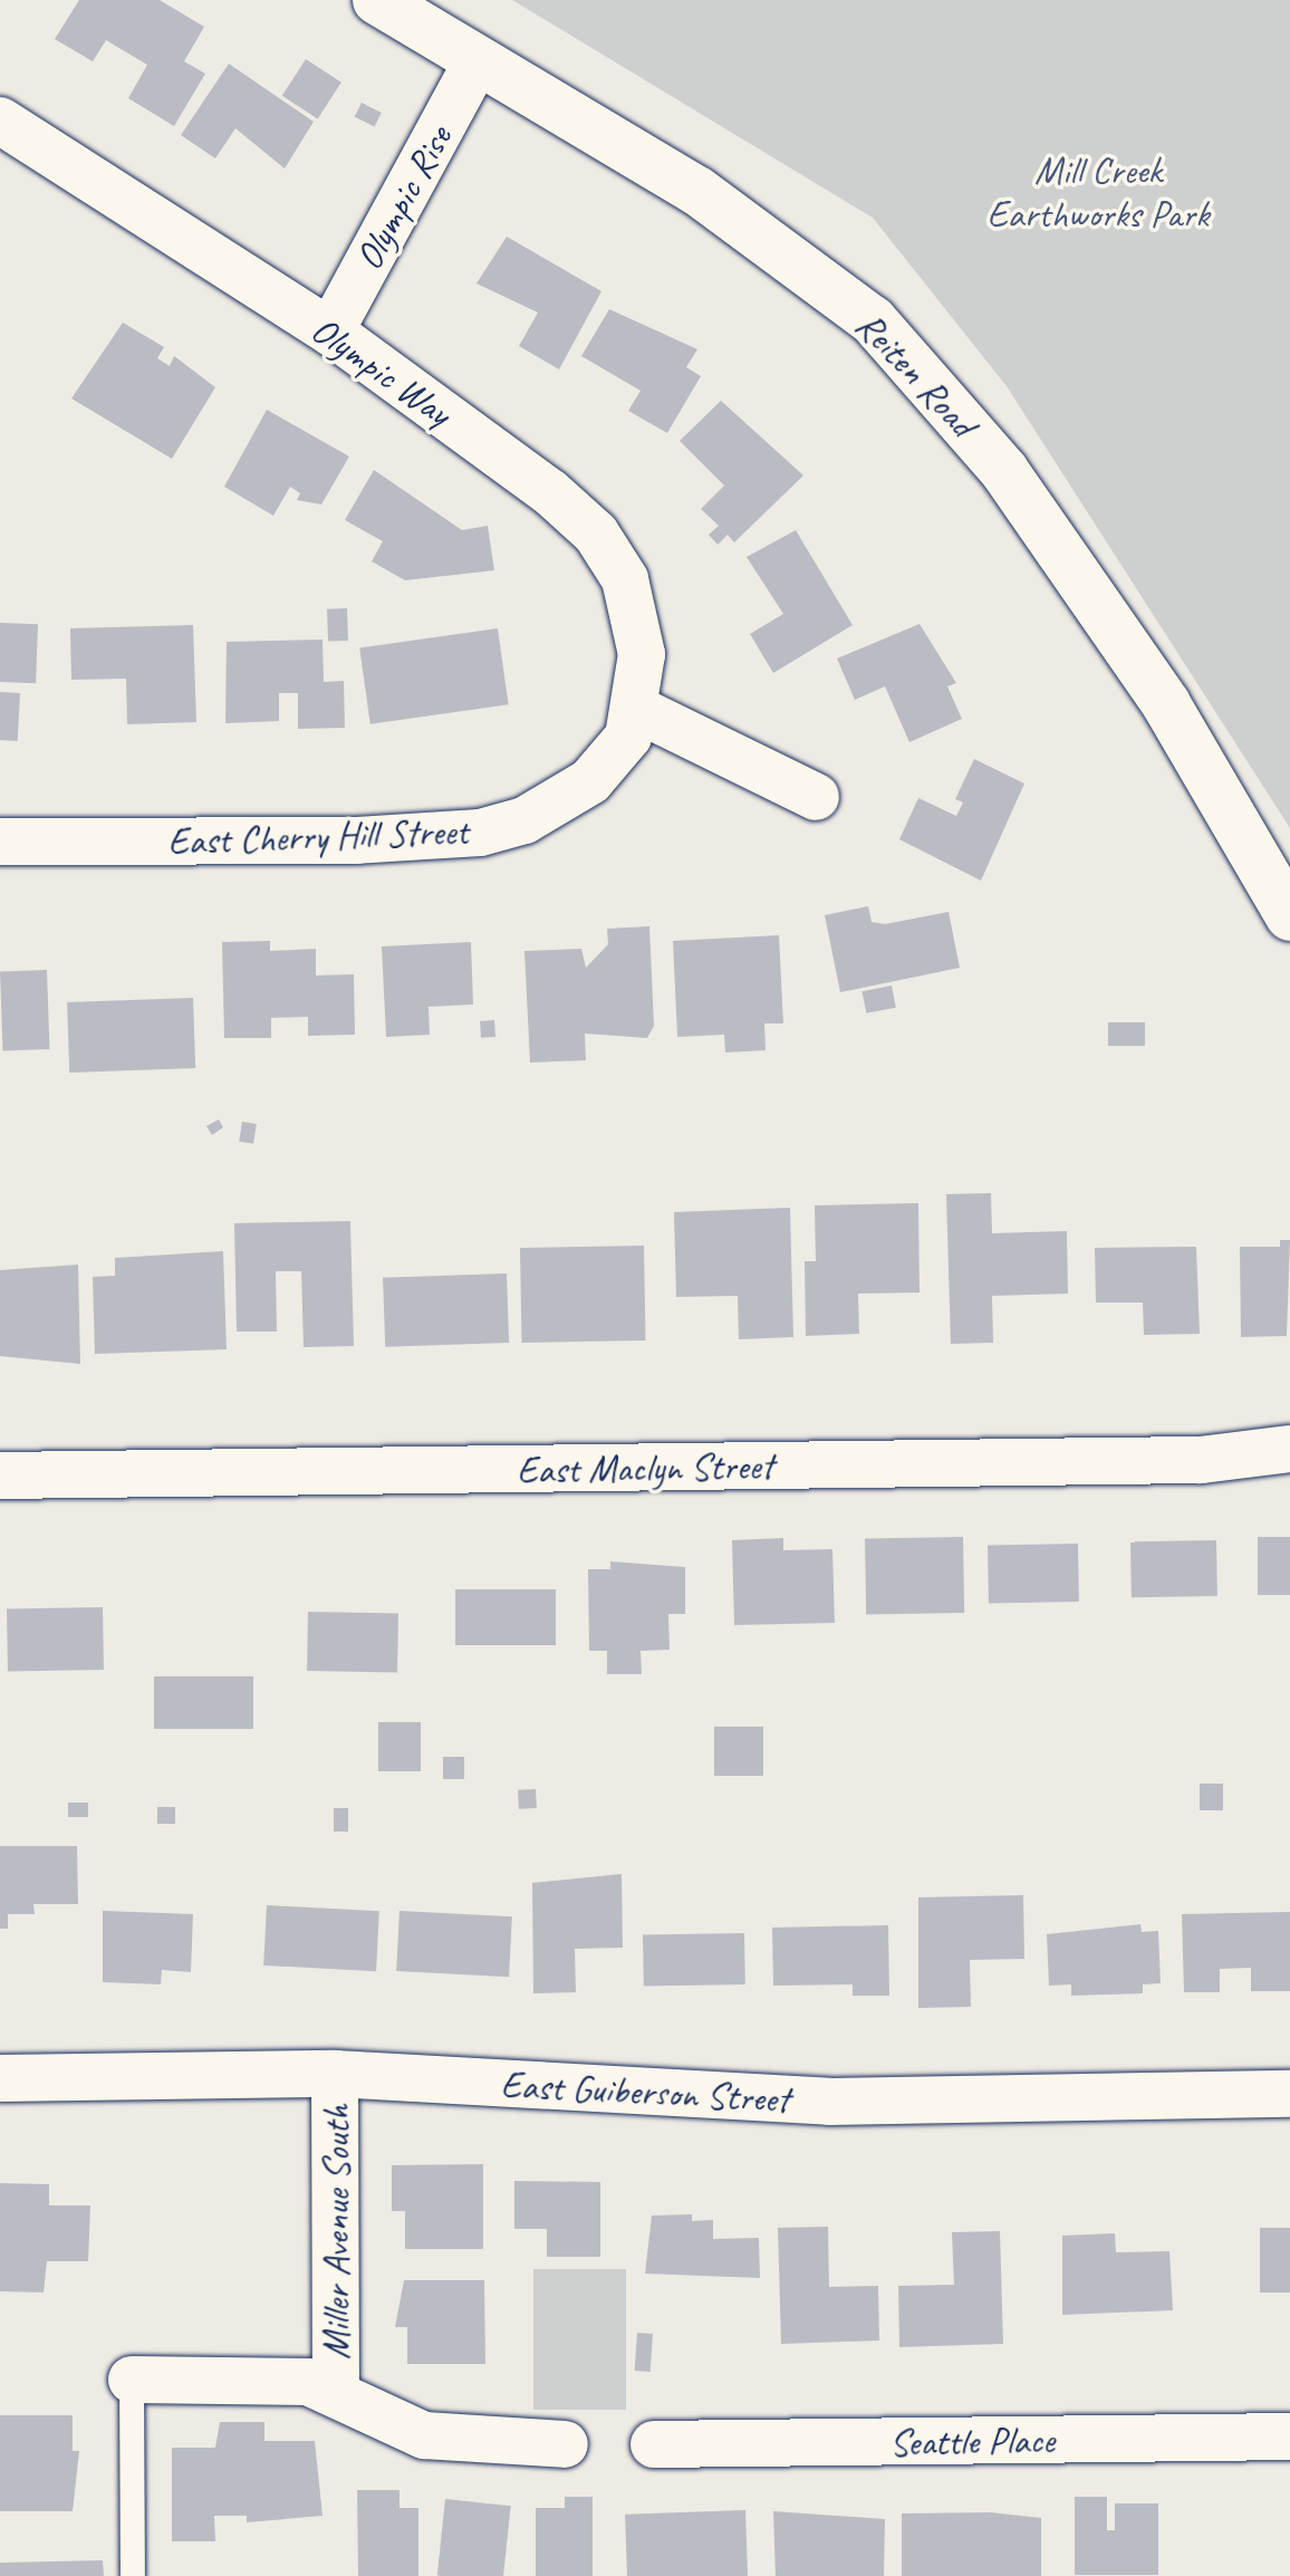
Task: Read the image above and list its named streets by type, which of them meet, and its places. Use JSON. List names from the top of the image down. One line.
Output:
{"streets":{"street":["Olympic Rise","Olympic Way","Reiten Road","East Cherry Hill Street","East Maclyn Street","East Guiberson Street","Miller Avenue South","Seattle Place"]},"crossings":[["Olympic Rise","Olympic Way"],["Olympic Rise","Reiten Road"],["Olympic Way","East Cherry Hill Street"],["East Guiberson Street","Miller Avenue South"]],"parks":["Mill Creek Earthworks Park"]}
